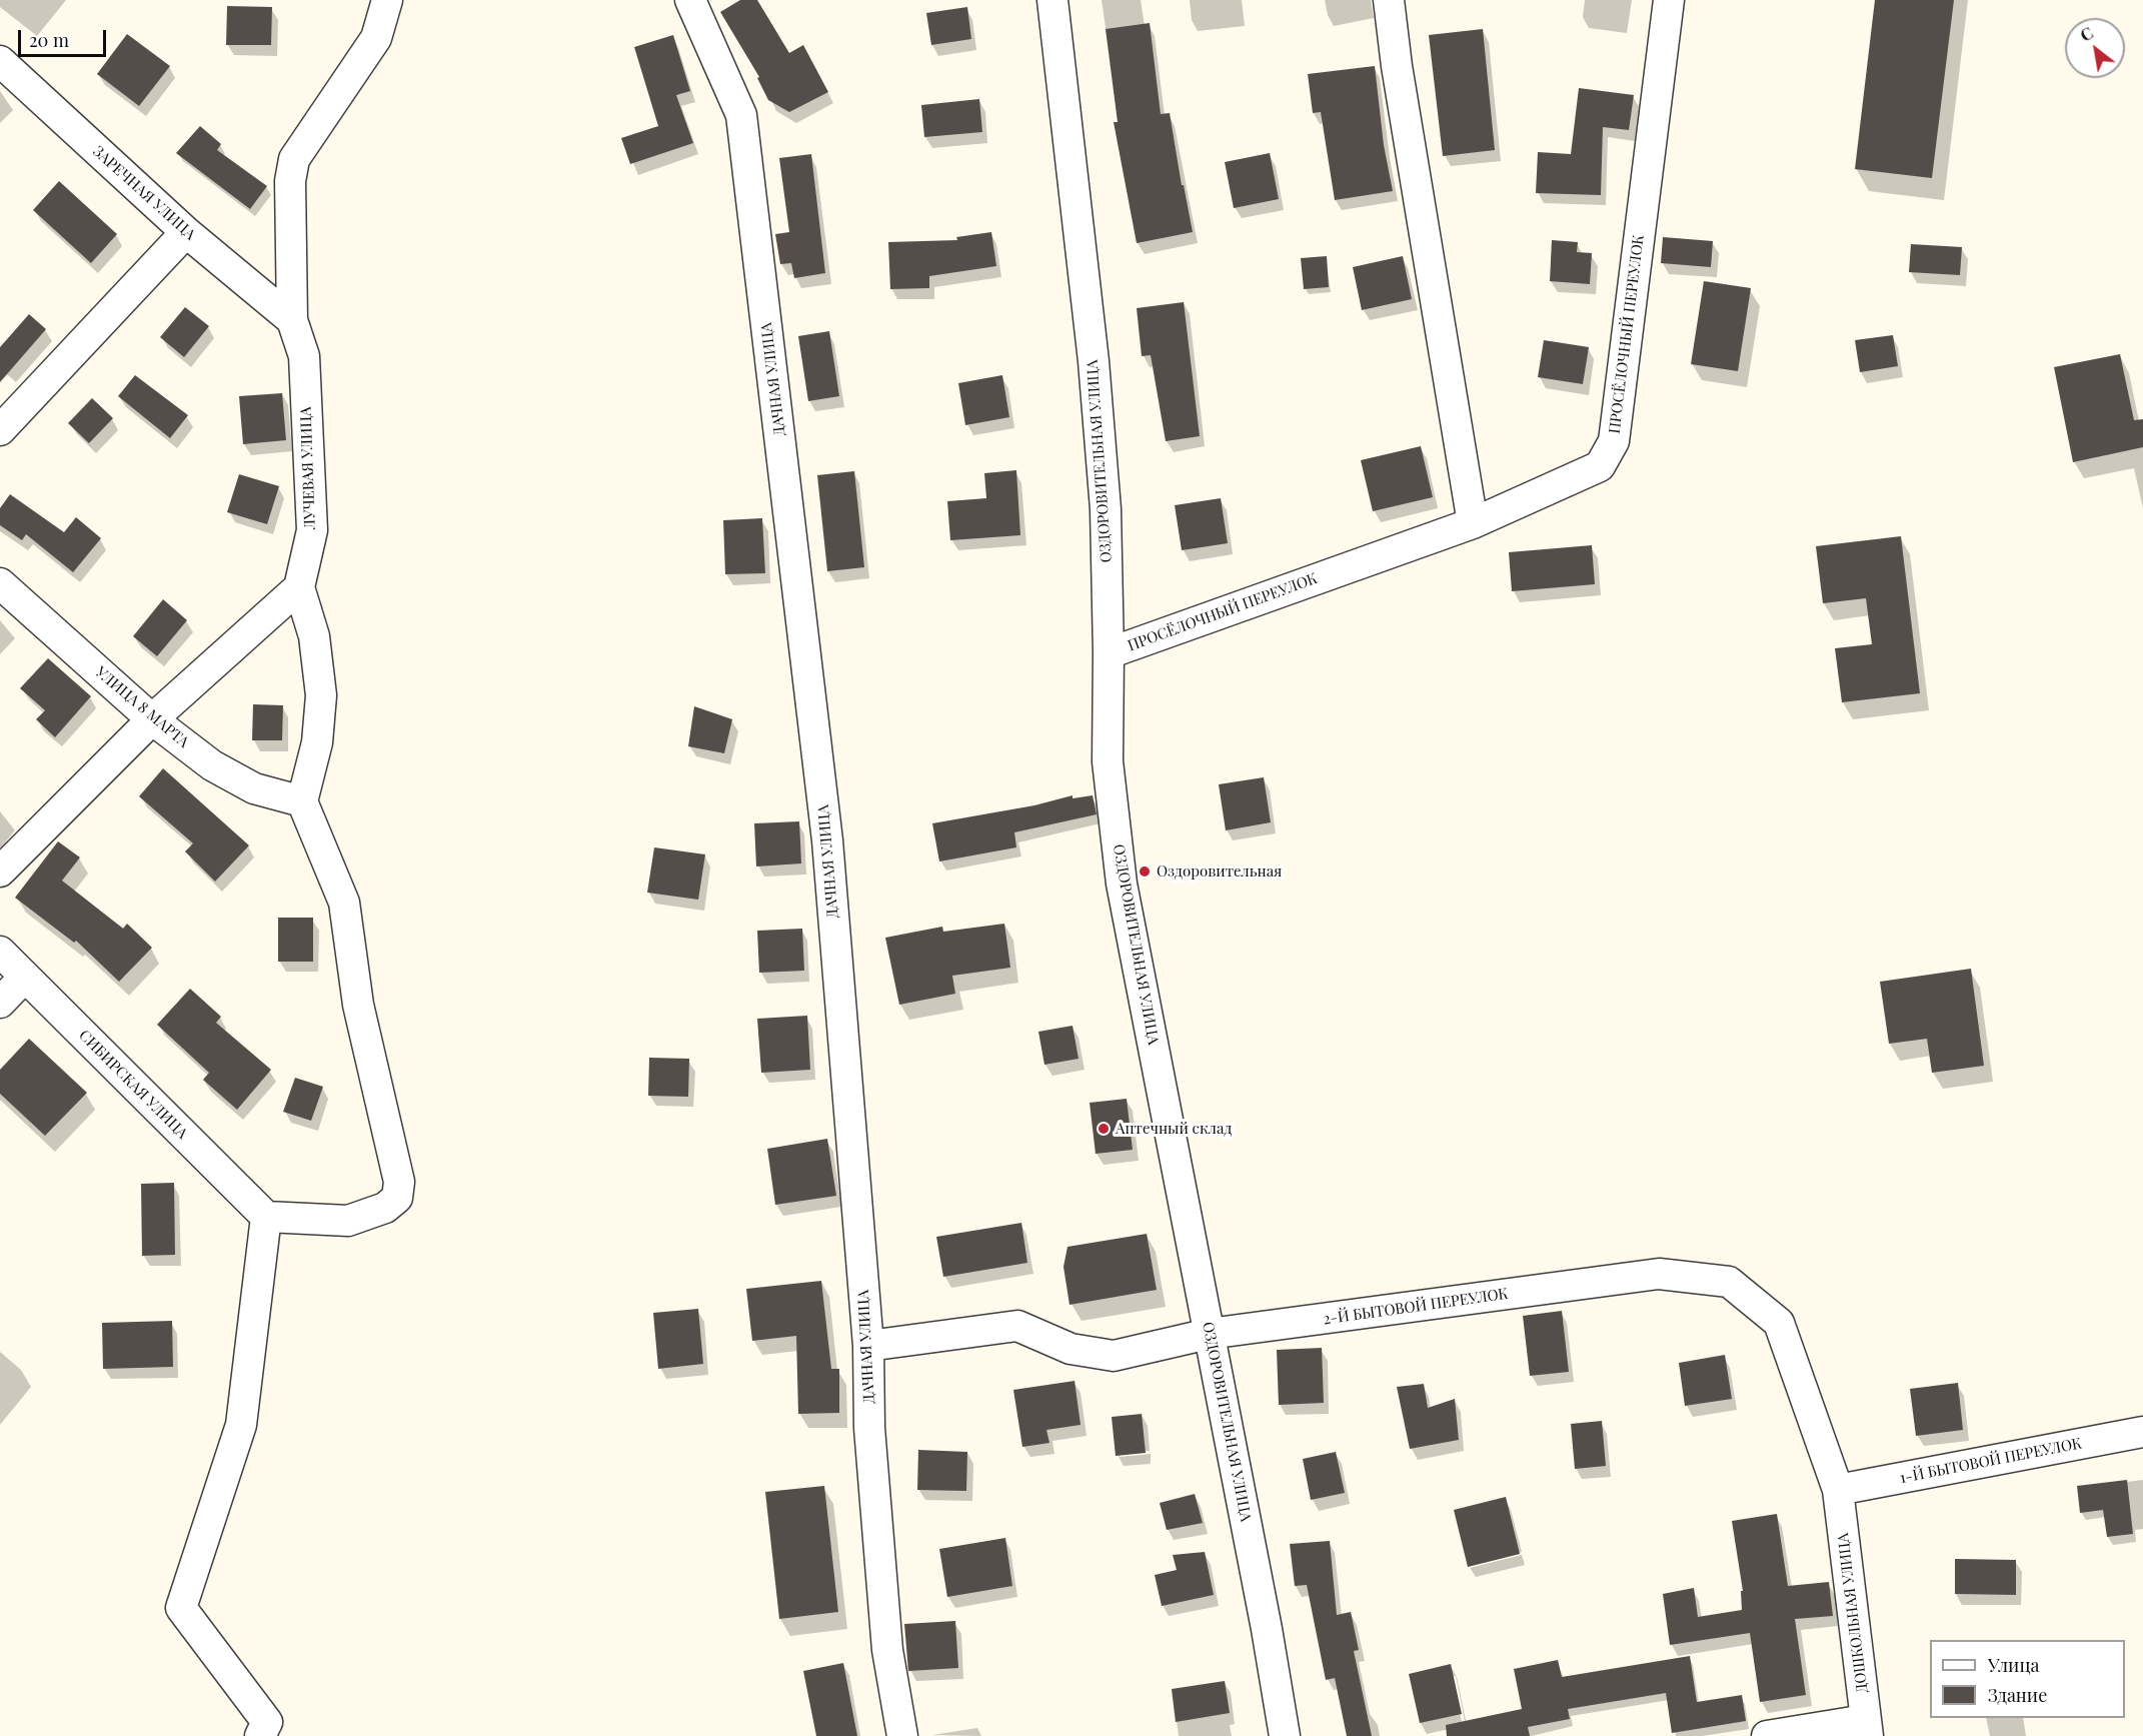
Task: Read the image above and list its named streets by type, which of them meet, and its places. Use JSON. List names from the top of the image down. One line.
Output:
{"streets":{"street":["ЗАРЕЧНАЯ УЛИЦА","ПРОСЁЛОЧНЫЙ ПЕРЕУЛОК","ДАЧНАЯ УЛИЦА","ОЗДОРОВИТЕЛЬНАЯ УЛИЦА","ЛУЧЕВАЯ УЛИЦА","УЛИЦА 8 МАРТА","СИБИРСКАЯ УЛИЦА","2-Й БЫТОВОЙ ПЕРЕУЛОК","1-Й БЫТОВОЙ ПЕРЕУЛОК","ДОШКОЛЬНАЯ УЛИЦА"]},"crossings":[["ЗАРЕЧНАЯ УЛИЦА","ЛУЧЕВАЯ УЛИЦА"],["ПРОСЁЛОЧНЫЙ ПЕРЕУЛОК","ОЗДОРОВИТЕЛЬНАЯ УЛИЦА"],["ДАЧНАЯ УЛИЦА","2-Й БЫТОВОЙ ПЕРЕУЛОК"],["ОЗДОРОВИТЕЛЬНАЯ УЛИЦА","2-Й БЫТОВОЙ ПЕРЕУЛОК"],["2-Й БЫТОВОЙ ПЕРЕУЛОК","1-Й БЫТОВОЙ ПЕРЕУЛОК"],["2-Й БЫТОВОЙ ПЕРЕУЛОК","ДОШКОЛЬНАЯ УЛИЦА"],["1-Й БЫТОВОЙ ПЕРЕУЛОК","ДОШКОЛЬНАЯ УЛИЦА"]],"places":["Оздоровительная","Аптечный склад"],"legend":["Улица","Здание"],"scale_bar":"20 m","north":"top left"}
